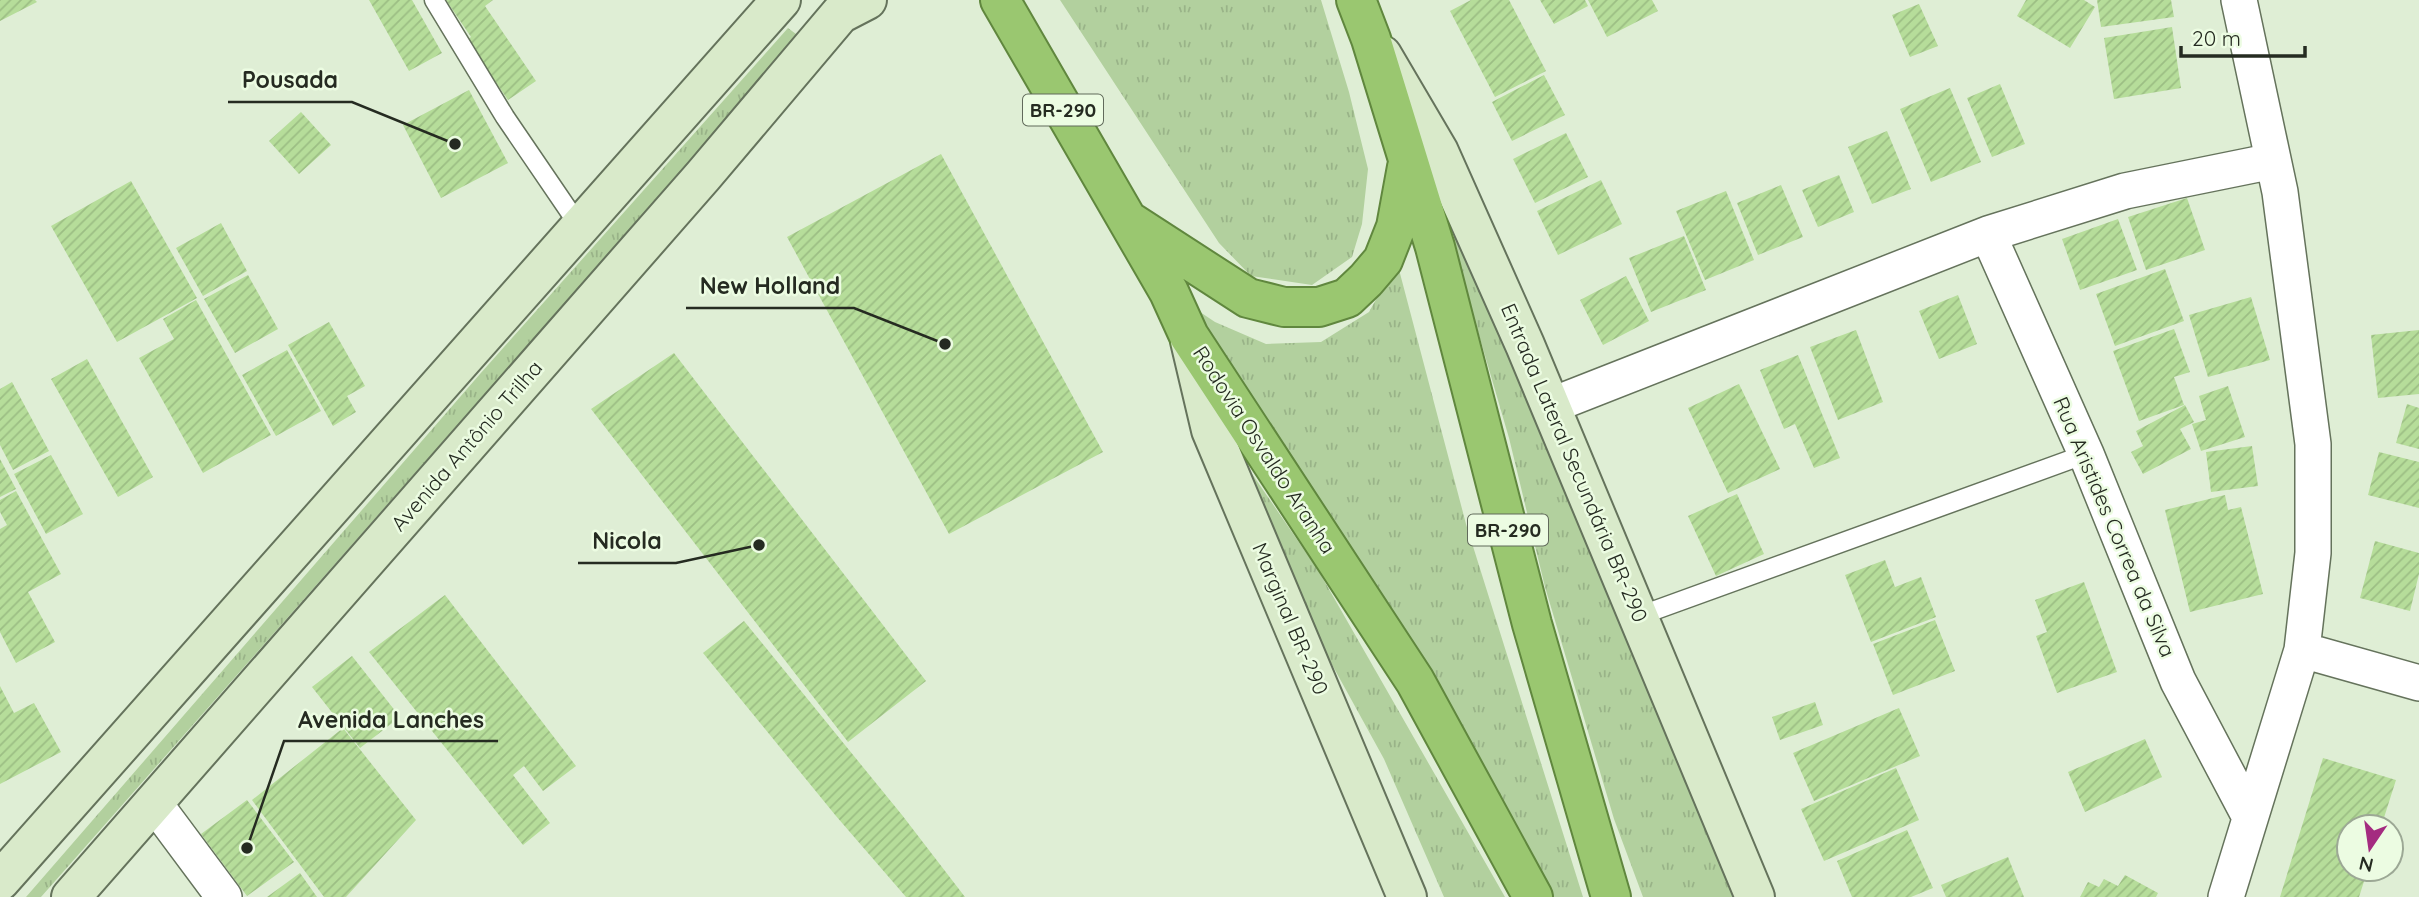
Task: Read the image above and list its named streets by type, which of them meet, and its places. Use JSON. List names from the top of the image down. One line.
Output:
{"streets":{"highway":["BR-290","Rodovia Osvaldo Aranha"],"main road":["Avenida Antônio Trilha","Entrada Lateral Secundária BR-290","Marginal BR-290"],"street":["Rua Aristides Correa da Silva"]},"crossings":[["BR-290","Rodovia Osvaldo Aranha"],["BR-290","Entrada Lateral Secundária BR-290"],["Rodovia Osvaldo Aranha","Marginal BR-290"]],"places":["Pousada","New Holland","Nicola","Avenida Lanches"],"scale_bar":"20 m","north":"bottom"}
